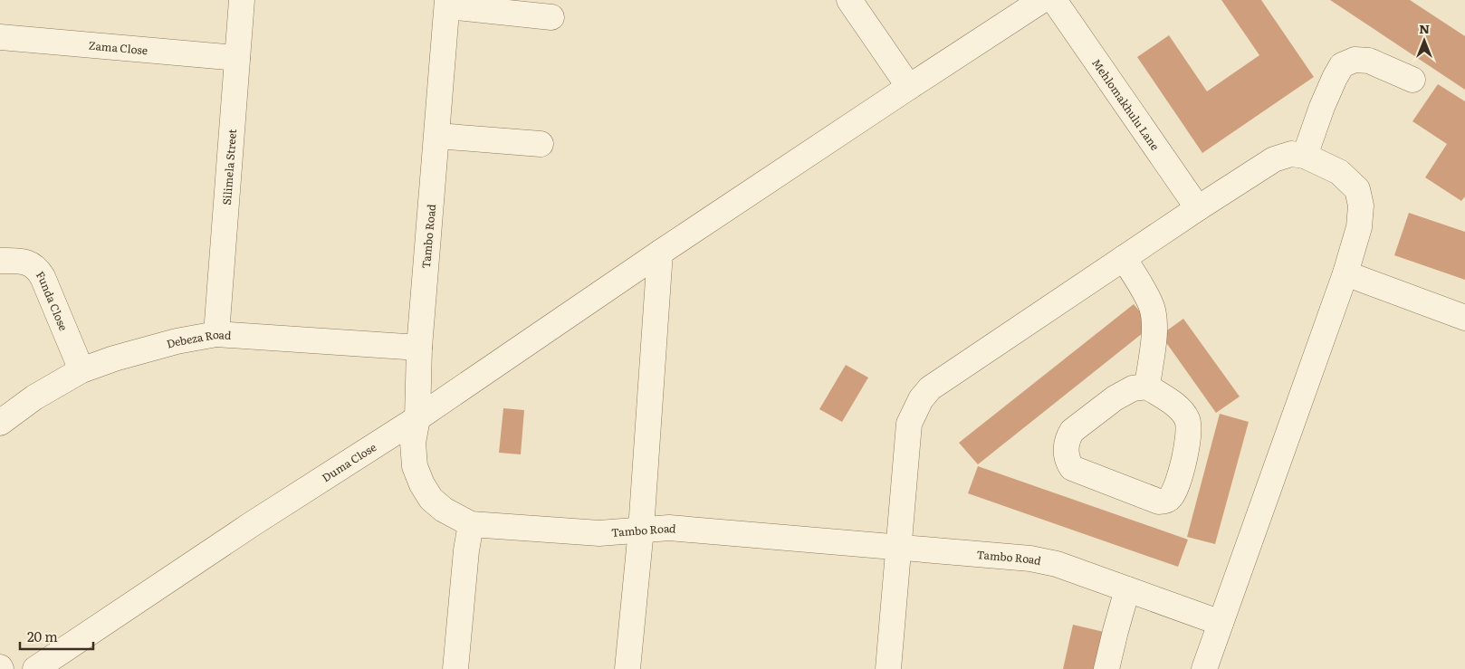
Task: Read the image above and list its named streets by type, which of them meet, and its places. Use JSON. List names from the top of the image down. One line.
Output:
{"streets":{"street":["Zama Close","Mehlomakhulu Lane","Silimela Street","Tambo Road","Funda Close","Debeza Road","Duma Close"]},"crossings":[["Zama Close","Silimela Street"],["Silimela Street","Debeza Road"],["Tambo Road","Debeza Road"],["Tambo Road","Duma Close"],["Funda Close","Debeza Road"]],"scale_bar":"20 m","north":"top"}
